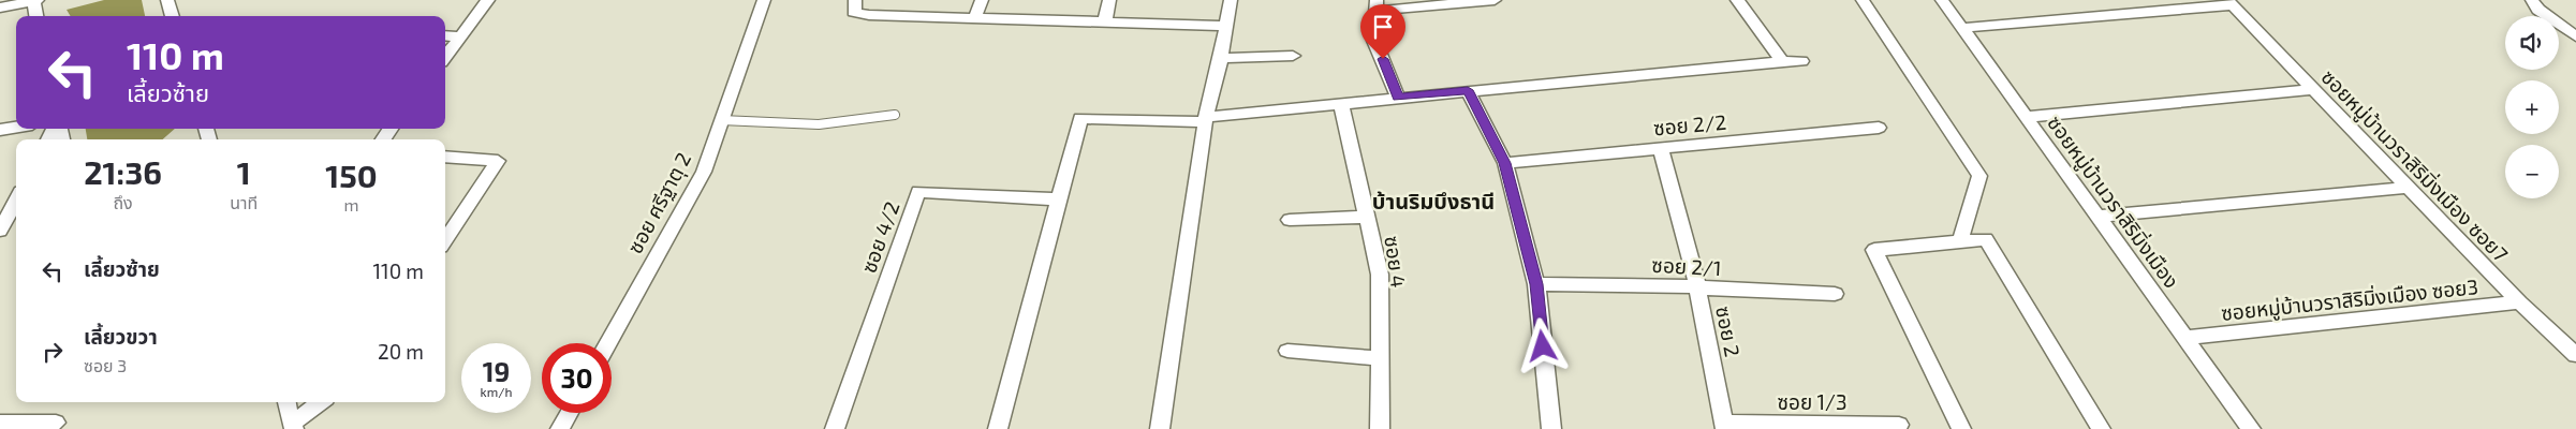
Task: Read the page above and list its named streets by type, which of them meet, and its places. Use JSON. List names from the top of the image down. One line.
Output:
{"streets":{"street":["ซอย 2/2","ซอยหมู่บ้านวราสิริมิ่งเมือง ซอย7","ซอยหมู่บ้านวราสิริมิ่งเมือง","ซอย ศรีฐาตุ 2","ซอย 4/2","ซอย 4","ซอย 2/1","ซอยหมู่บ้านวราสิริมิ่งเมือง ซอย3","ซอย 2","ซอย 1/3"]},"crossings":[["ซอย 2/2","ซอย 2"],["ซอยหมู่บ้านวราสิริมิ่งเมือง ซอย7","ซอยหมู่บ้านวราสิริมิ่งเมือง ซอย3"],["ซอยหมู่บ้านวราสิริมิ่งเมือง","ซอยหมู่บ้านวราสิริมิ่งเมือง ซอย3"],["ซอย 2/1","ซอย 2"],["ซอย 2","ซอย 1/3"]],"districts":["บ้านริมบึงธานี"],"page":{"map_buttons":["+","−"],"turn":["110 m","เลี้ยวซ้าย"],"eta":["21:36","ถึง","1","นาที","150","m"],"list":[{"name":"เลี้ยวซ้าย","value":"110 m"},{"name":"เลี้ยวขวา","note":"ซอย 3","value":"20 m"}],"speed":"19 km/h","limit":"30"}}
